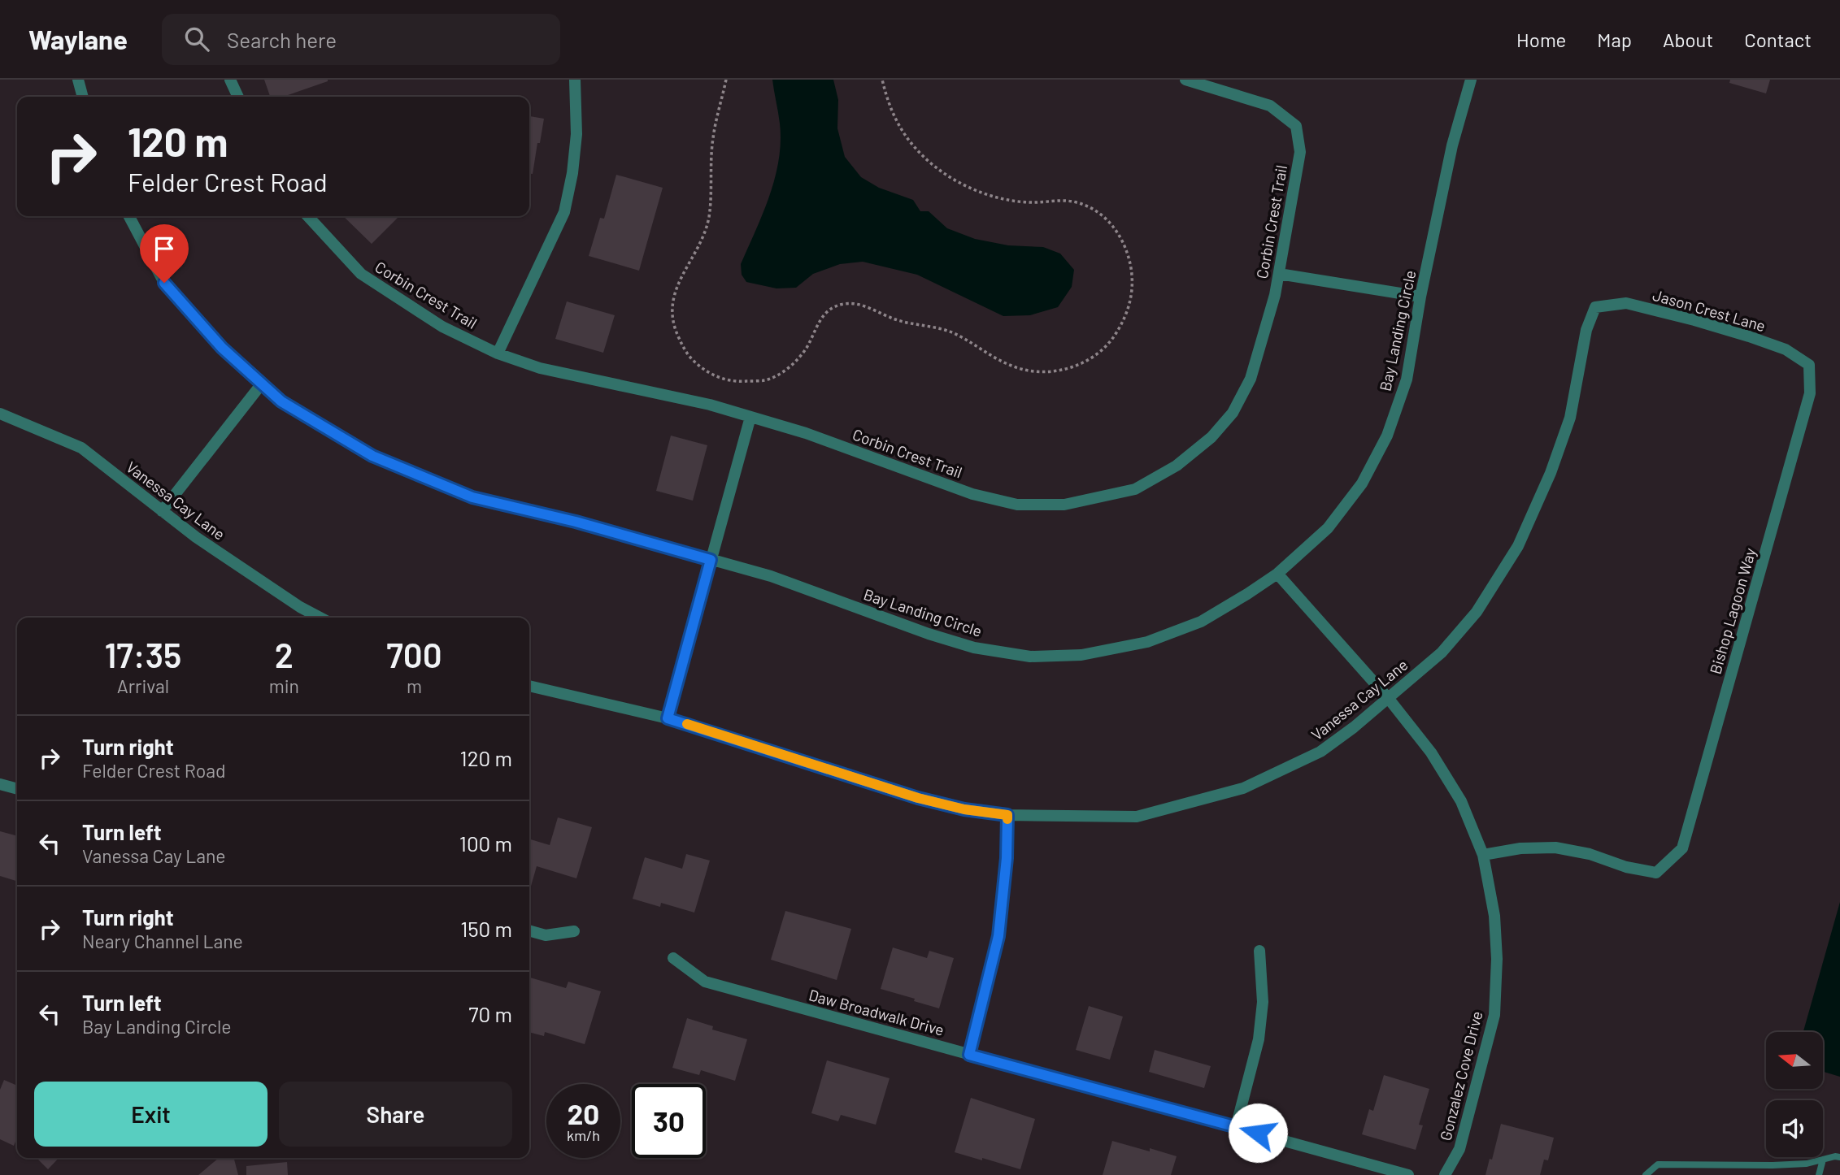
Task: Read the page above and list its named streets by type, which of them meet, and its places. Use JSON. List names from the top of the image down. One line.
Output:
{"streets":{"street":["Corbin Crest Trail","Jason Crest Lane","Bay Landing Circle","Vanessa Cay Lane","Bishop Lagoon Way","Daw Broadwalk Drive","Gonzalez Cove Drive"]},"crossings":[["Jason Crest Lane","Vanessa Cay Lane"],["Jason Crest Lane","Bishop Lagoon Way"],["Bay Landing Circle","Gonzalez Cove Drive"],["Vanessa Cay Lane","Gonzalez Cove Drive"],["Bishop Lagoon Way","Gonzalez Cove Drive"]],"north":"left","page":{"header":"Waylane","search":"Search here","nav":["Home","Map","About","Contact"],"turn":["120 m","Felder Crest Road"],"eta":["17:35","Arrival","2","min","700","m"],"list":[{"name":"Turn right","note":"Felder Crest Road","value":"120 m"},{"name":"Turn left","note":"Vanessa Cay Lane","value":"100 m"},{"name":"Turn right","note":"Neary Channel Lane","value":"150 m"},{"name":"Turn left","note":"Bay Landing Circle","value":"70 m"}],"buttons":["Exit","Share"],"speed":"20 km/h","limit":"30"}}
